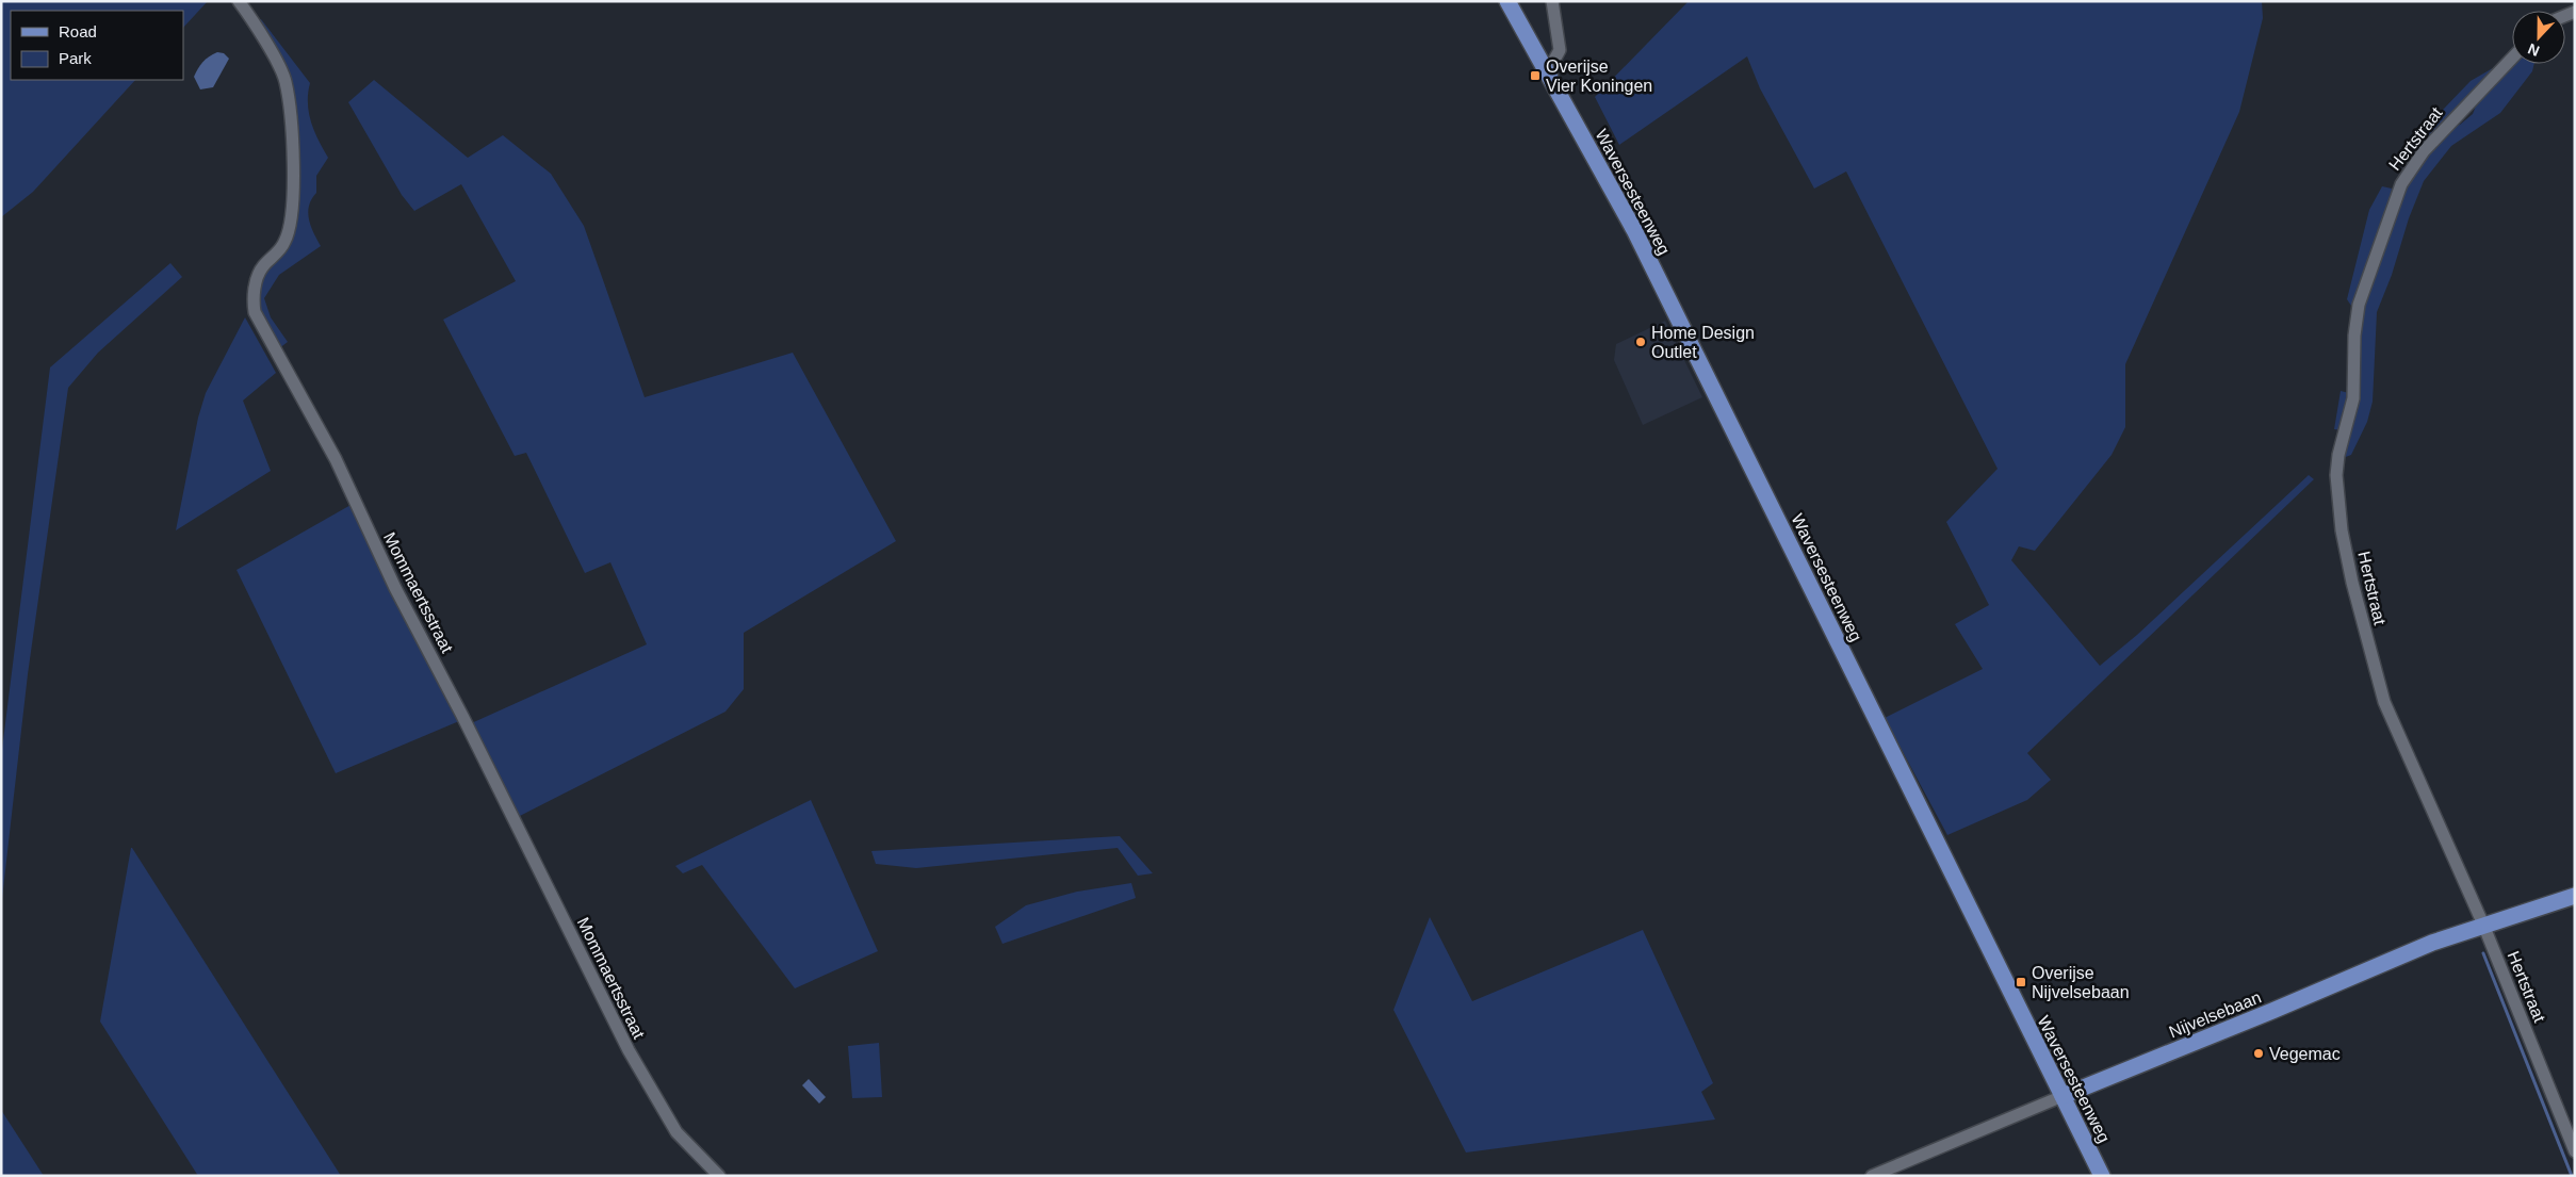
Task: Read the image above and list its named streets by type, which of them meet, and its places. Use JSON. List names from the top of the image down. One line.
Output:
{"streets":{"main road":["Waversesteenweg","Nijvelsebaan"],"street":["Hertstraat","Mommaertsstraat"]},"crossings":[["Hertstraat","Nijvelsebaan"],["Waversesteenweg","Nijvelsebaan"]],"places":{"transit":["Overijse Vier Koningen","Overijse Nijvelsebaan"],"other":["Home Design Outlet","Vegemac"]},"legend":["Road","Park"],"north":"bottom"}
